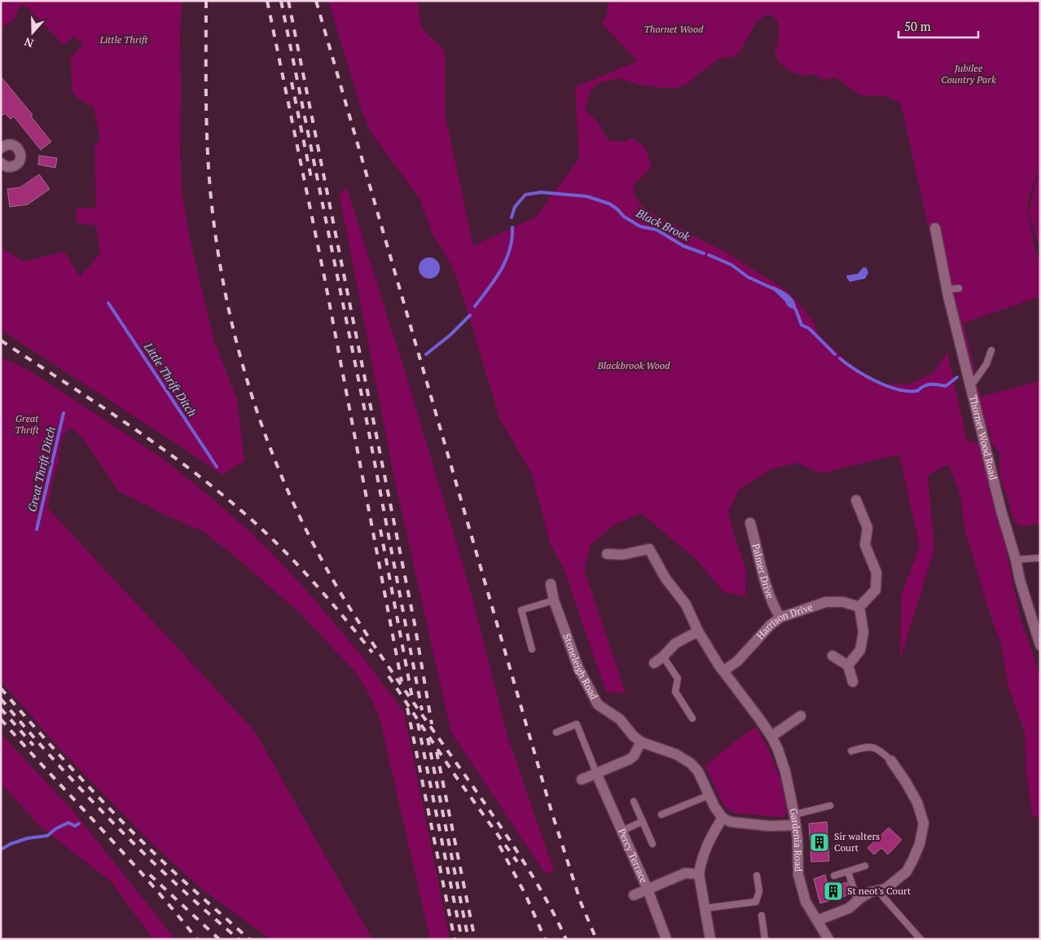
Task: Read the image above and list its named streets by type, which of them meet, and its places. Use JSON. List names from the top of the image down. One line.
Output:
{"streets":{"street":["Thornet Wood Road","Palmer Drive","Harrison Drive","Stoneleigh Road","Gardenia Road","Percy Terrace"]},"crossings":[["Palmer Drive","Harrison Drive"],["Harrison Drive","Gardenia Road"]],"water":["Black Brook","Little Thrift Ditch","Great Thrift Ditch"],"parks":["Thornet Wood","Little Thrift","Jubilee Country Park","Blackbrook Wood","Great Thrift"],"places":{"building":["Sir walters Court","St neot's Court"]},"scale_bar":"50 m","north":"bottom"}
